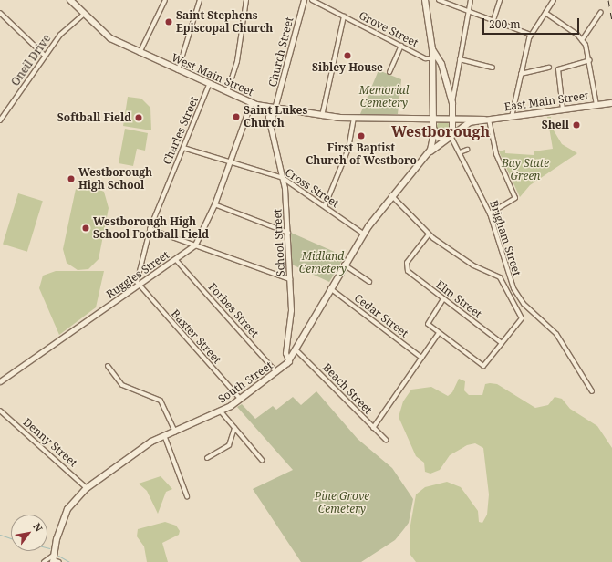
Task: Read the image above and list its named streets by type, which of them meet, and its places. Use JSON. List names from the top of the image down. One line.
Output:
{"streets":{"main road":["West Main Street","East Main Street","South Street"],"street":["Grove Street","Church Street","Oneil Drive","Charles Street","Cross Street","Brigham Street","School Street","Ruggles Street","Elm Street","Forbes Street","Cedar Street","Baxter Street","Beach Street","Denny Street"]},"crossings":[["Church Street","West Main Street"],["Church Street","School Street"],["Oneil Drive","West Main Street"],["West Main Street","East Main Street"],["West Main Street","Charles Street"],["West Main Street","School Street"],["West Main Street","Ruggles Street"],["East Main Street","South Street"],["Charles Street","Cross Street"],["Charles Street","Ruggles Street"],["Charles Street","Baxter Street"],["Cross Street","School Street"],["Cross Street","Ruggles Street"],["Cross Street","South Street"],["Brigham Street","South Street"],["School Street","South Street"],["Ruggles Street","Forbes Street"],["Ruggles Street","Baxter Street"],["Forbes Street","South Street"],["Cedar Street","South Street"],["Baxter Street","South Street"],["South Street","Beach Street"],["South Street","Denny Street"]],"districts":["Westborough"],"parks":["Memorial Cemetery","Bay State Green","Midland Cemetery","Pine Grove Cemetery"],"places":["Saint Stephens Episcopal Church","Sibley House","Saint Lukes Church","Softball Field","Shell","First Baptist Church of Westboro","Westborough High School","Westborough High School Football Field"],"scale_bar":"200 m","north":"top right"}
